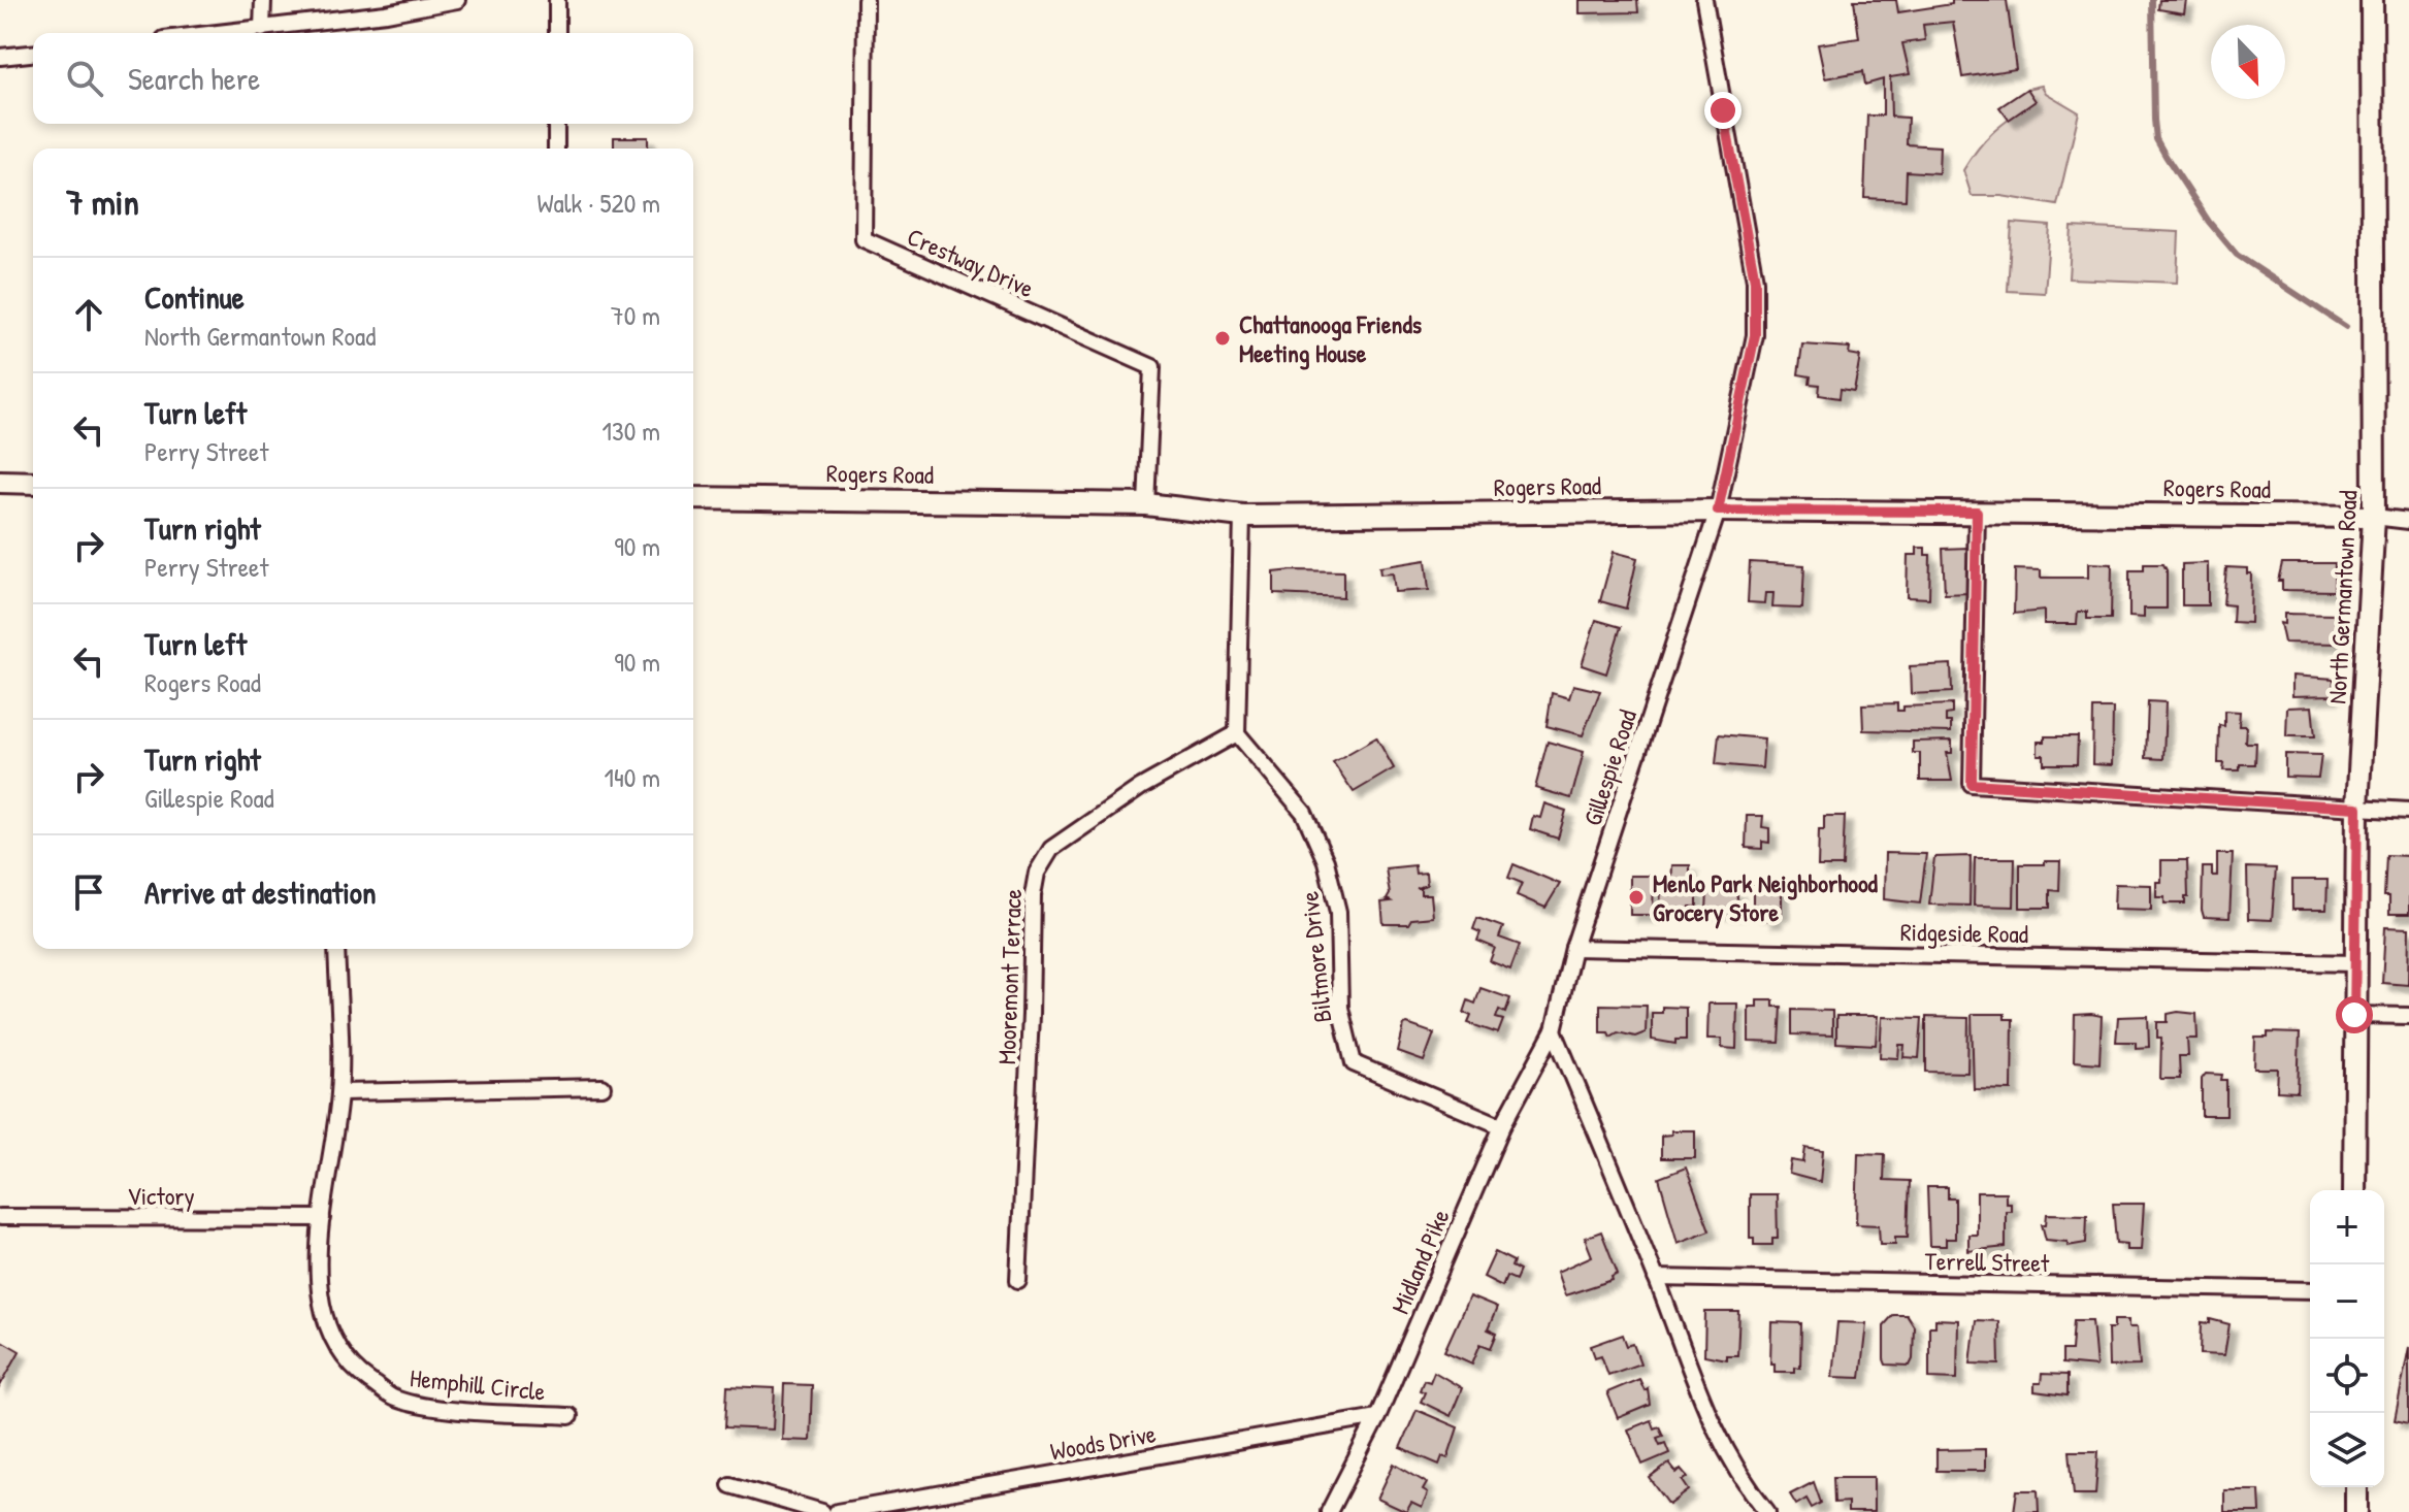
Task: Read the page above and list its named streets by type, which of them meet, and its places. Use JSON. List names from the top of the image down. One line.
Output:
{"streets":{"street":["Crestway Drive","Rogers Road","North Germantown Road","Gillespie Road","Ridgeside Road","Biltmore Drive","Mooremont Terrace","Victory","Midland Pike","Terrell Street","Hemphill Circle","Woods Drive"]},"crossings":[["Crestway Drive","Rogers Road"],["Rogers Road","North Germantown Road"],["Rogers Road","Gillespie Road"],["North Germantown Road","Ridgeside Road"],["Gillespie Road","Ridgeside Road"],["Gillespie Road","Midland Pike"],["Biltmore Drive","Mooremont Terrace"],["Biltmore Drive","Midland Pike"],["Victory","Hemphill Circle"],["Midland Pike","Woods Drive"]],"places":["Chattanooga Friends Meeting House","Menlo Park Neighborhood Grocery Store"],"north":"bottom right","page":{"search":"Search here","heading":["7 min","Walk · 520 m"],"list":[["Continue","North Germantown Road","70 m"],["Turn left","Perry Street","130 m"],["Turn right","Perry Street","90 m"],["Turn left","Rogers Road","90 m"],["Turn right","Gillespie Road","140 m"],"Arrive at destination"],"map_buttons":["+","−"]}}
